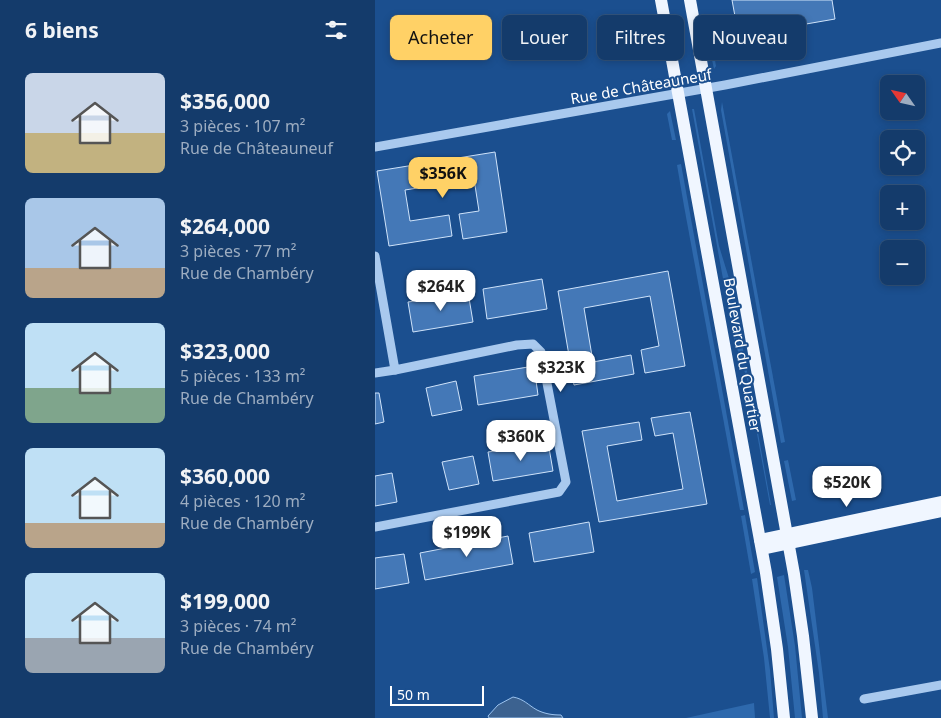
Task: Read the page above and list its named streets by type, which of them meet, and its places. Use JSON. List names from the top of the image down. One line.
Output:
{"streets":{"main road":["Boulevard du Quartier"],"street":["Rue de Châteauneuf"]},"crossings":[["Rue de Châteauneuf","Boulevard du Quartier"]],"scale_bar":"50 m","north":"top left","page":{"heading":"6 biens","chip":["Acheter","Louer","Filtres","Nouveau"],"list":[{"name":"$356,000","note":"3 pièces · 107 m² · Rue de Châteauneuf"},{"name":"$264,000","note":"3 pièces · 77 m² · Rue de Chambéry"},{"name":"$323,000","note":"5 pièces · 133 m² · Rue de Chambéry"},{"name":"$360,000","note":"4 pièces · 120 m² · Rue de Chambéry"},{"name":"$199,000","note":"3 pièces · 74 m² · Rue de Chambéry"}],"map_buttons":["+","−"],"price":["$356K","$264K","$323K","$360K","$520K","$199K"],"scale":"50 m"}}
